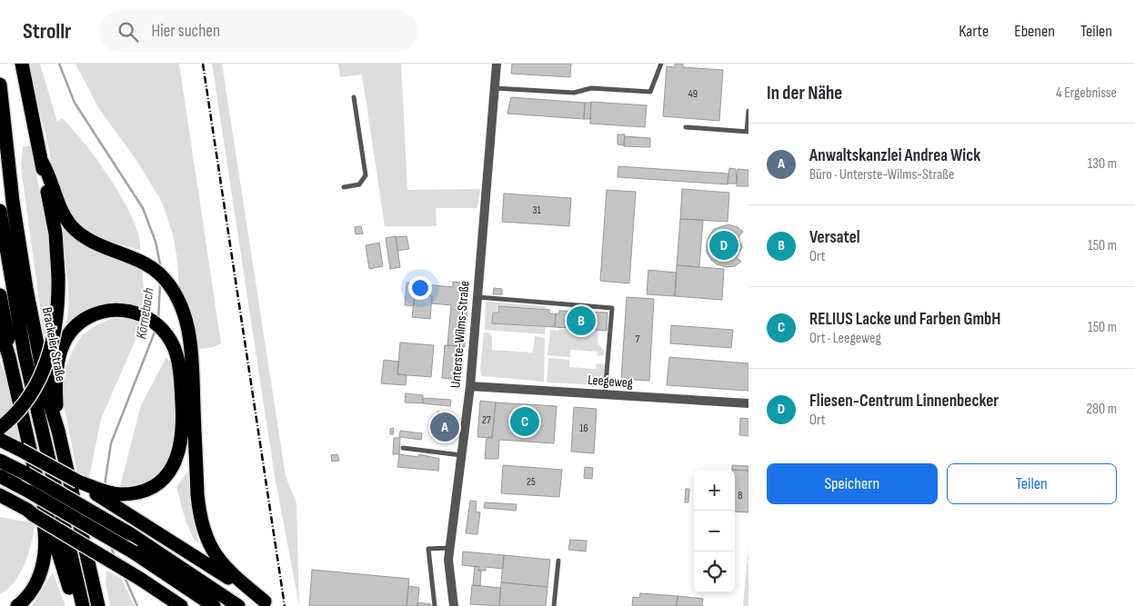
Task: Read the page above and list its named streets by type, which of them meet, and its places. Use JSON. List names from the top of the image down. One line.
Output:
{"streets":{"highway":["Brackeler Straße"],"street":["Unterste-Wilms-Straße","Leegeweg"]},"crossings":[["Unterste-Wilms-Straße","Leegeweg"]],"water":["Körnebach"],"house_numbers":["49","31","7","27","16","25","8"],"page":{"header":"Strollr","search":"Hier suchen","nav":["Karte","Ebenen","Teilen"],"heading":["In der Nähe","4 Ergebnisse"],"list":[{"mark":"A","name":"Anwaltskanzlei Andrea Wick","note":"Büro · Unterste-Wilms-Straße","value":"130 m"},{"mark":"B","name":"Versatel","note":"Ort","value":"150 m"},{"mark":"C","name":"RELIUS Lacke und Farben GmbH","note":"Ort · Leegeweg","value":"150 m"},{"mark":"D","name":"Fliesen-Centrum Linnenbecker","note":"Ort","value":"280 m"}],"pins":["D","B","C","A"],"buttons":["Speichern","Teilen"],"map_buttons":["+","−"]}}
